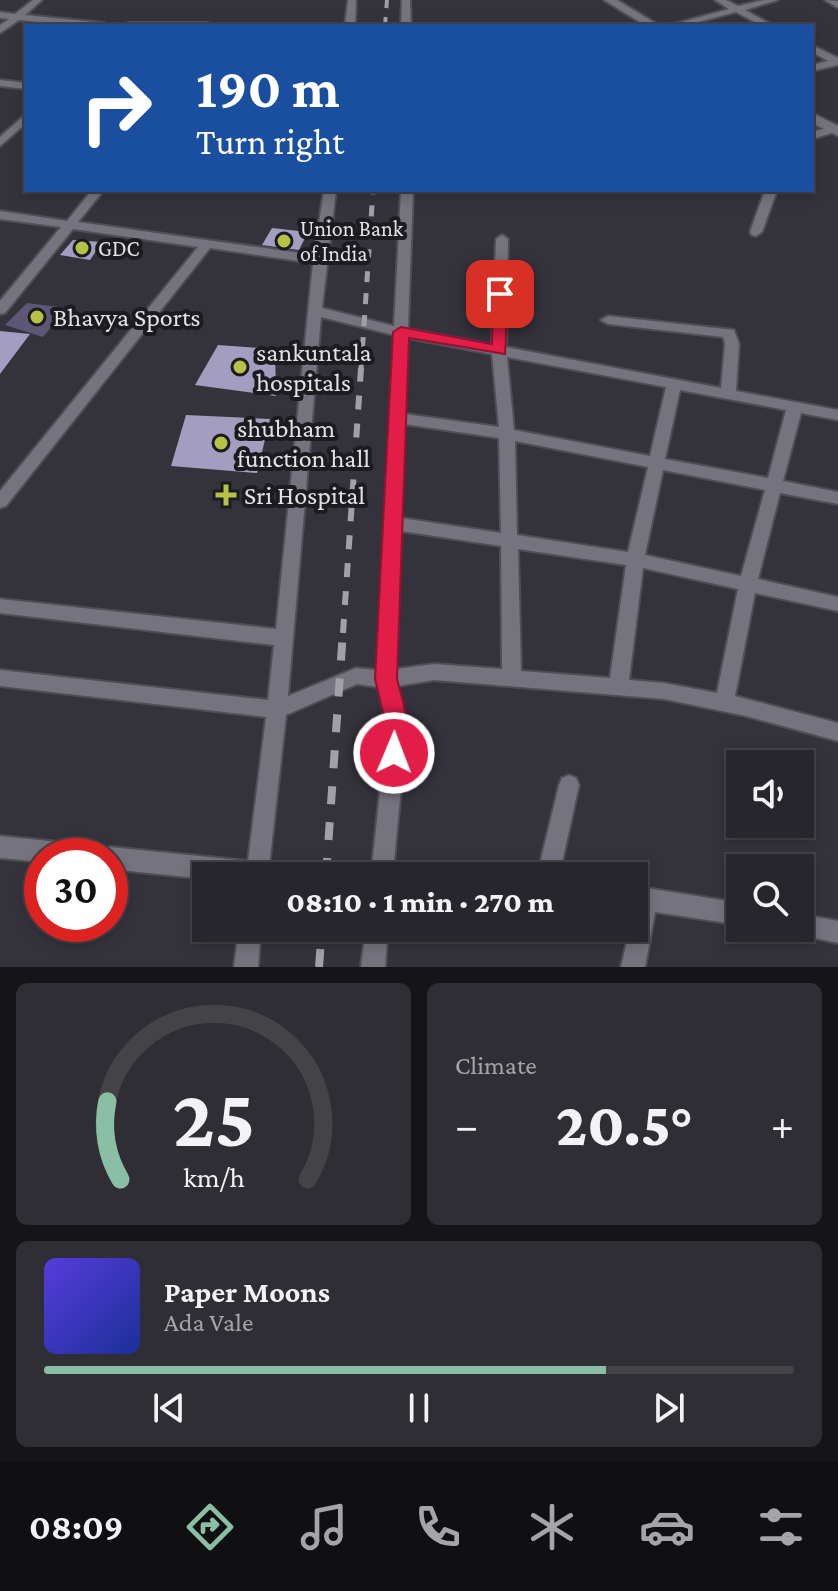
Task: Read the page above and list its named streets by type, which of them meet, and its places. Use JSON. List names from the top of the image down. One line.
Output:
{"places":{"other":["Union Bank of India","GDC","Bhavya Sports","sankuntala hospitals","shubham function hall"],"health":["Sri Hospital"]},"page":{"turn":["190 m","Turn right"],"limit":"30","trip":"08:10 · 1 min · 270 m","tile":"Climate","heat":["−","20.5°","+"],"song":["Paper Moons","Ada Vale"],"tabs":"08:09","gauge":["25","km/h"]}}
